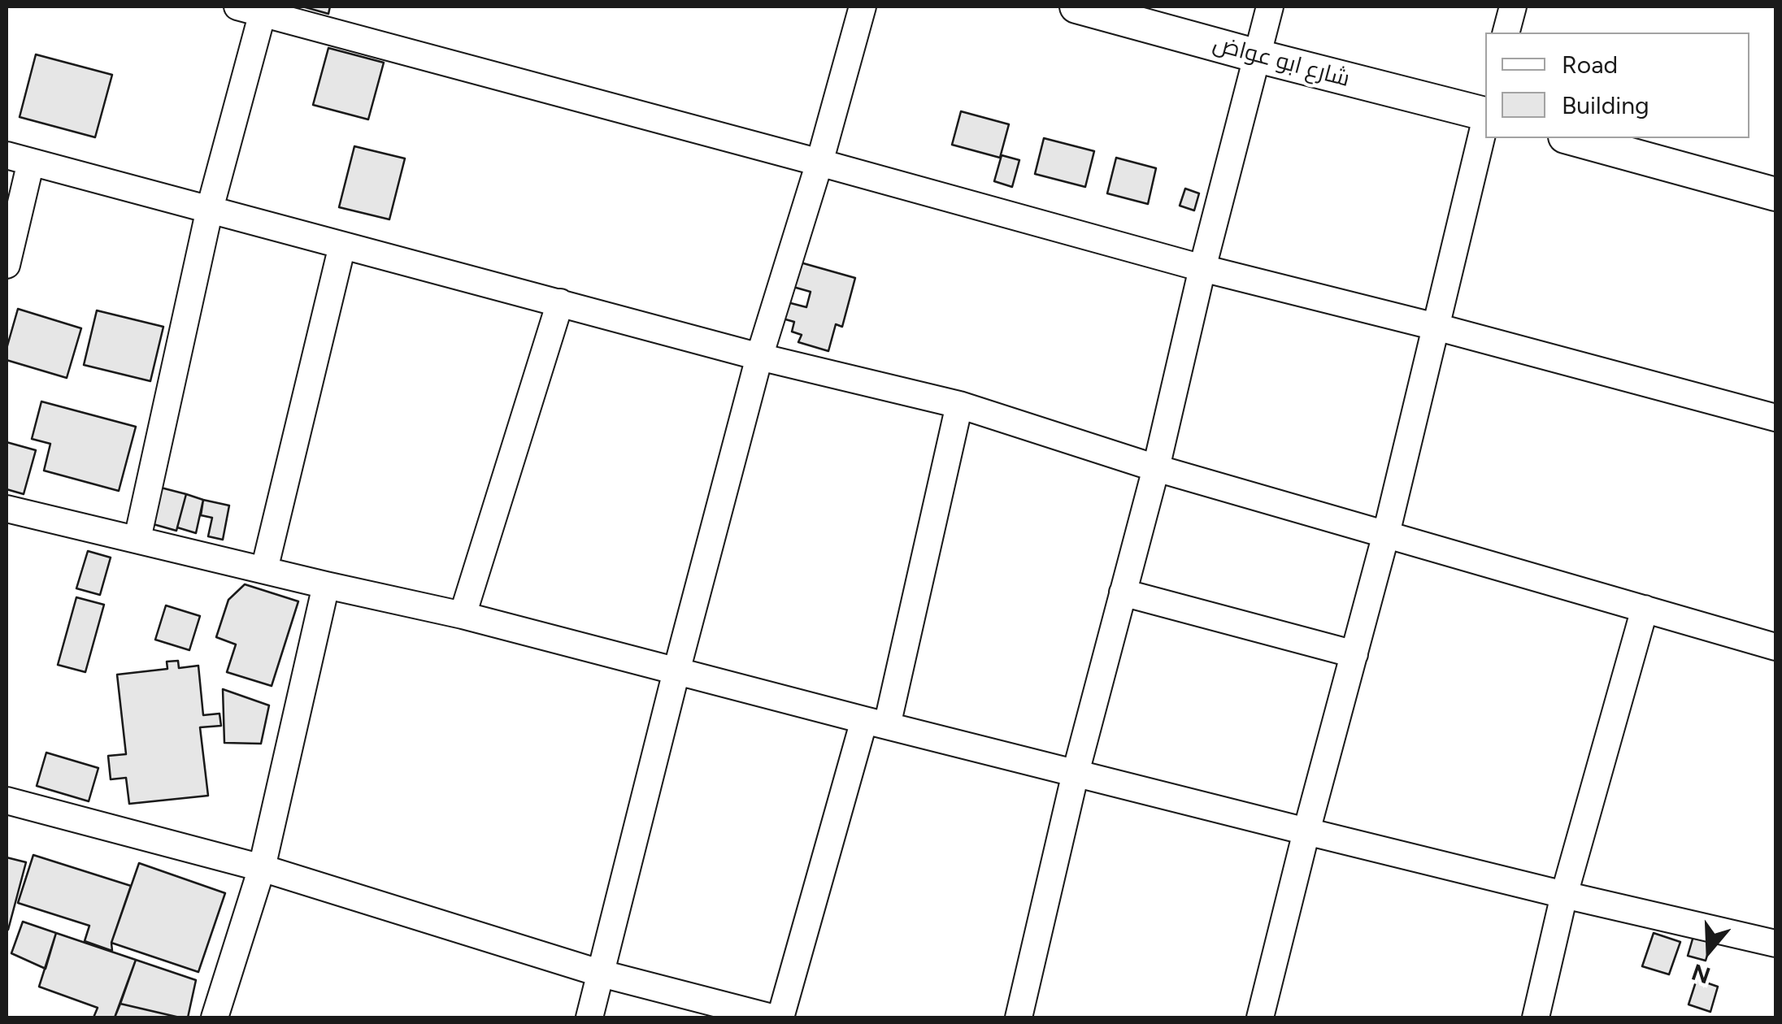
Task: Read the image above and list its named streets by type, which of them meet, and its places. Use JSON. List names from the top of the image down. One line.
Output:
{"streets":{"street":["شارع ابو عواض"]},"legend":["Road","Building"],"north":"bottom"}
